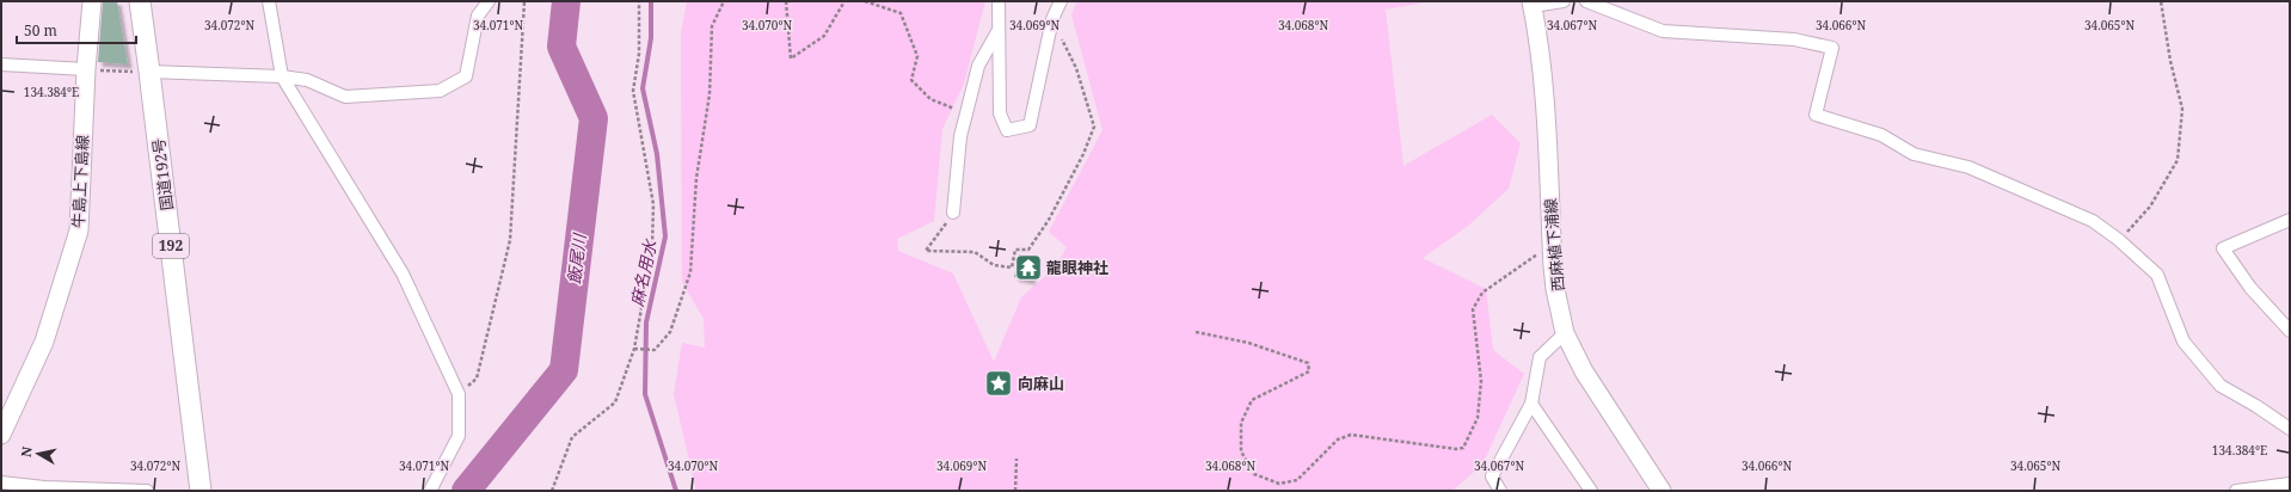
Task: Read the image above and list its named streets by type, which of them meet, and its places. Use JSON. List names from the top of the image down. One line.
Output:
{"streets":{"highway":["国道192号","192"],"main road":["牛島上下島線","西麻植下浦線"]},"water":["飯尾川","麻名用水"],"places":{"temple":["龍眼神社"],"place":["向麻山"]},"scale_bar":"50 m","north":"left","coordinates":["34.070°N","34.069°N","34.067°N","34.072°N","34.071°N","34.068°N","34.066°N","34.065°N","134.384°E"]}
